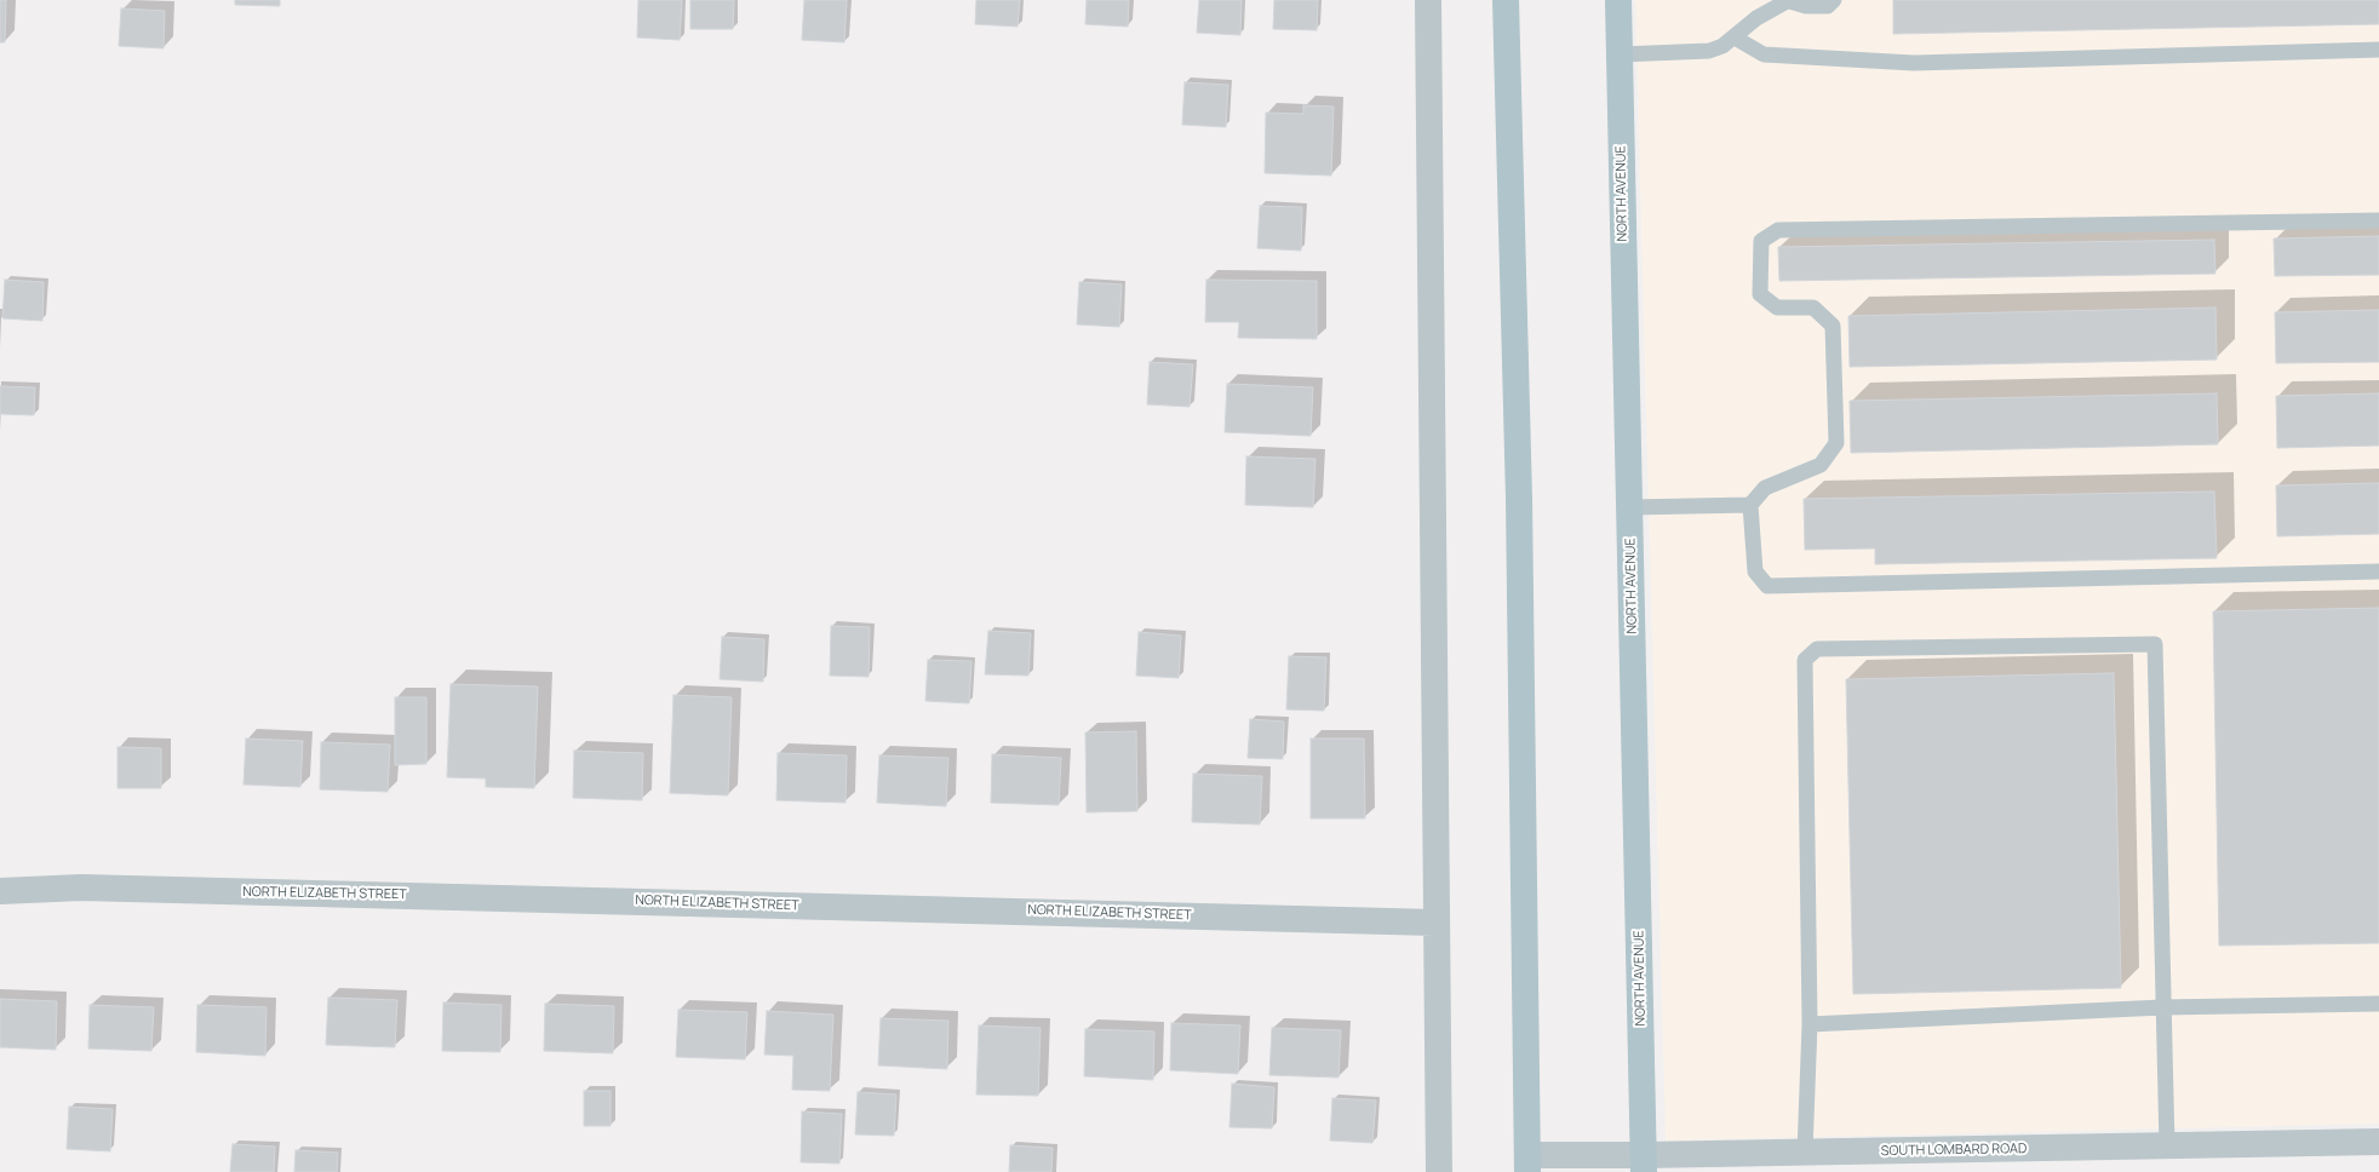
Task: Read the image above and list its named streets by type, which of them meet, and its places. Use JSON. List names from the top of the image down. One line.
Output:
{"streets":{"main road":["NORTH AVENUE"],"street":["NORTH ELIZABETH STREET","SOUTH LOMBARD ROAD"]},"crossings":[["NORTH AVENUE","SOUTH LOMBARD ROAD"]]}
